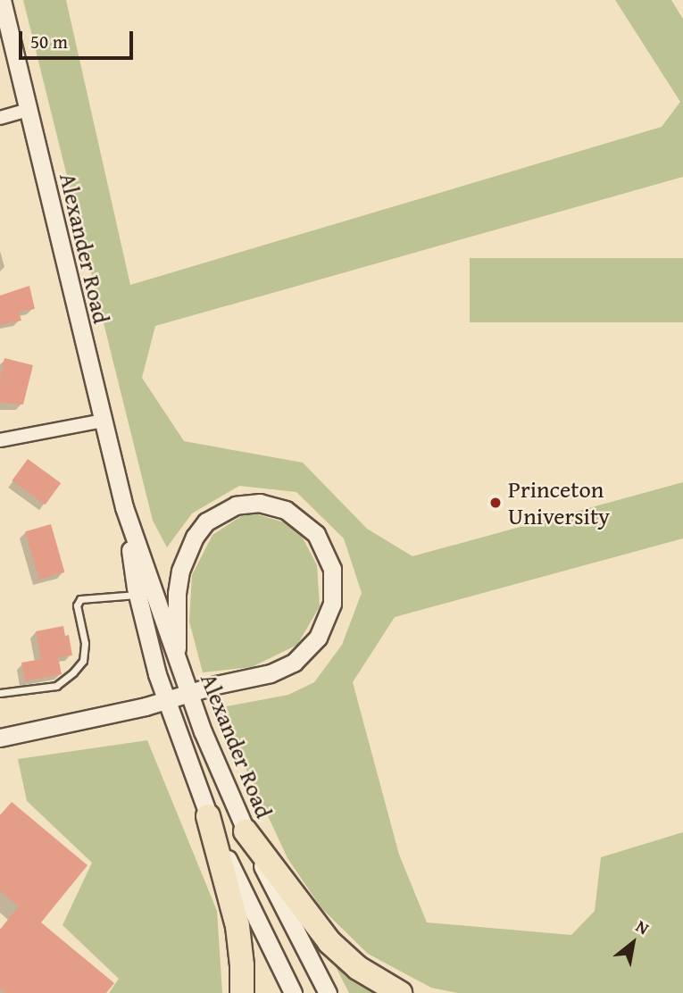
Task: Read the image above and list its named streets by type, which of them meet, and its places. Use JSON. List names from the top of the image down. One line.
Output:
{"streets":{"main road":["Alexander Road"]},"places":["Princeton University"],"scale_bar":"50 m","north":"top right"}
